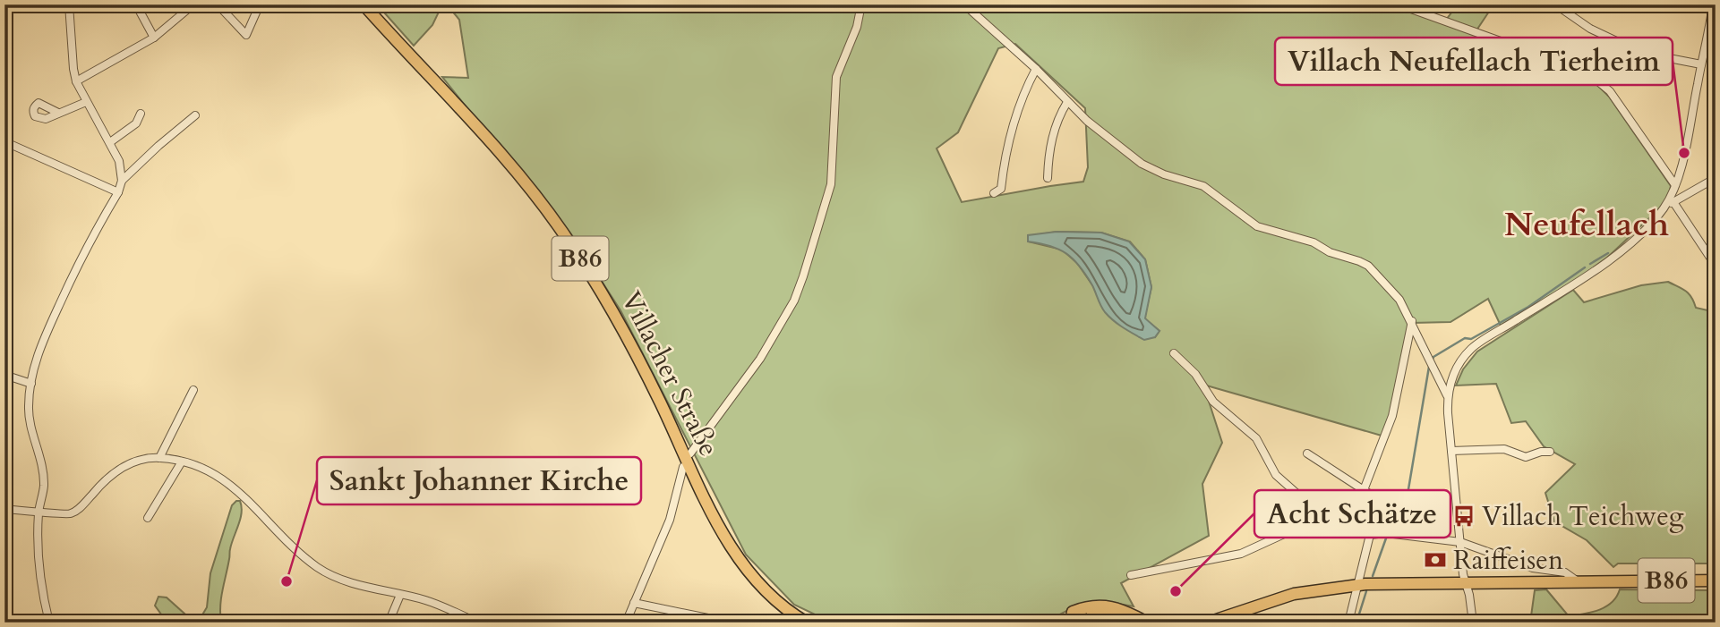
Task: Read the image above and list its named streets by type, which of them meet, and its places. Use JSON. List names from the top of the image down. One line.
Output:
{"streets":{"main road":["B86","Villacher Straße"]},"districts":["Neufellach"],"places":{"other":["Villach Neufellach Tierheim","Sankt Johanner Kirche","Acht Schätze"],"bus stop":["Villach Teichweg"],"bank":["Raiffeisen"]}}
